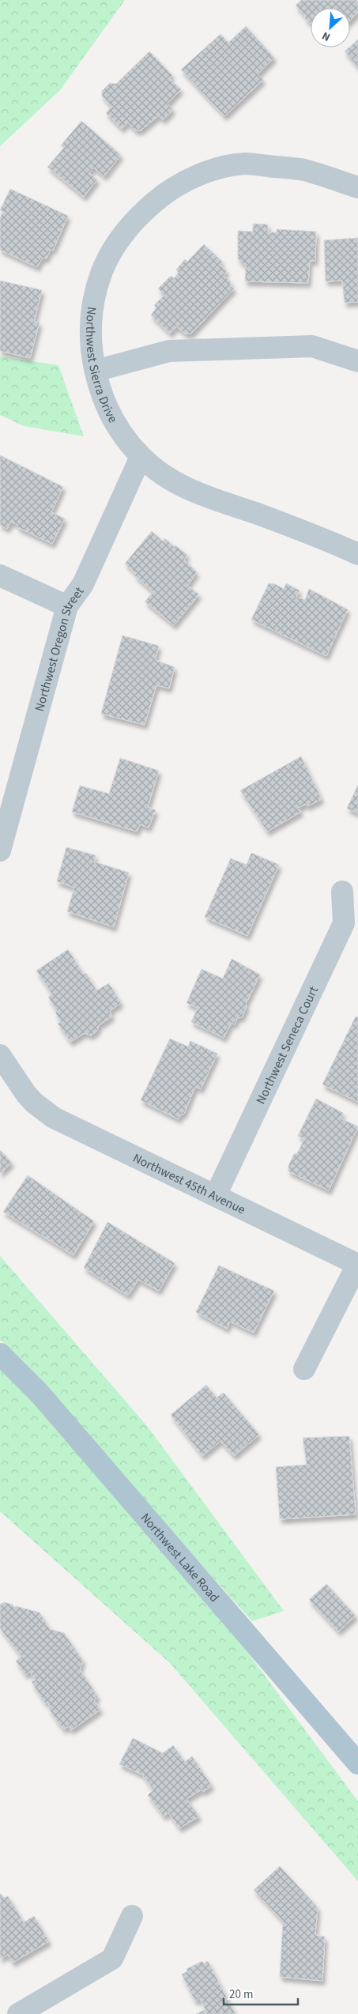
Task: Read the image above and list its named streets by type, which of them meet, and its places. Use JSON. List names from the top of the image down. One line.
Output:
{"streets":{"main road":["Northwest Lake Road"],"street":["Northwest Sierra Drive","Northwest Oregon Street","Northwest Seneca Court","Northwest 45th Avenue"]},"crossings":[["Northwest Sierra Drive","Northwest Oregon Street"],["Northwest Seneca Court","Northwest 45th Avenue"]],"scale_bar":"20 m","north":"bottom left"}
